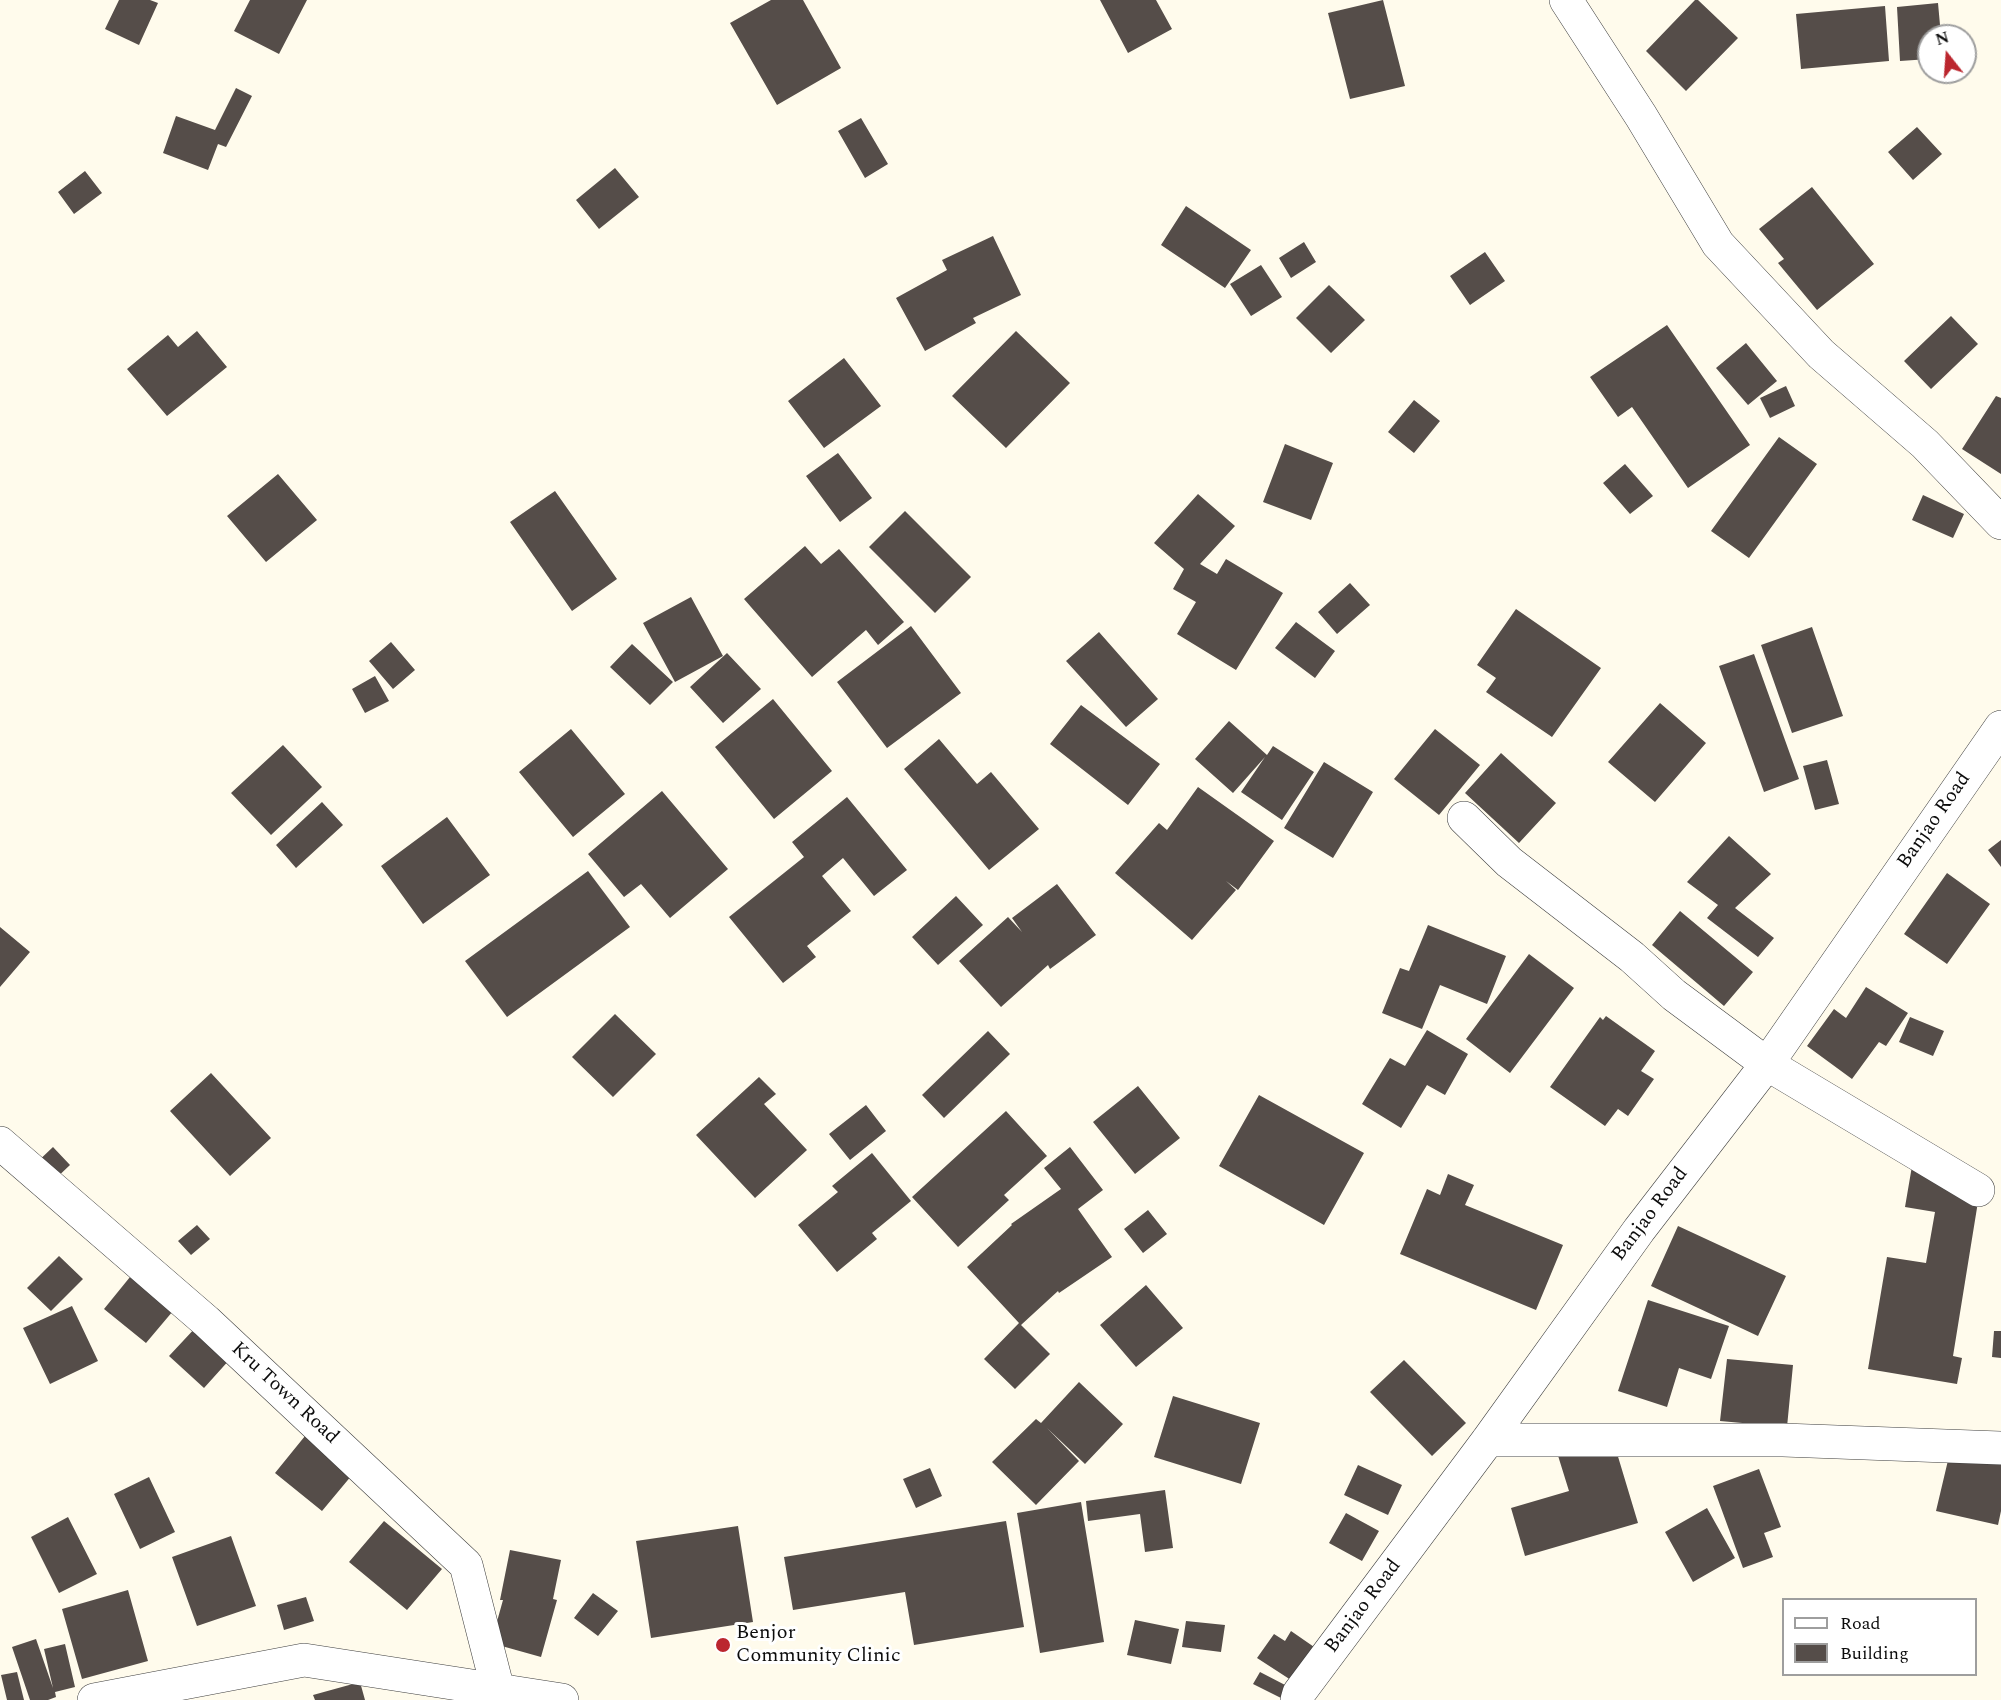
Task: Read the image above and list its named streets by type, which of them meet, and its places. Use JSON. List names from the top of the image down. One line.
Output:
{"streets":{"street":["Banjao Road","Kru Town Road"]},"places":["Benjor Community Clinic"],"legend":["Road","Building"],"north":"top"}
